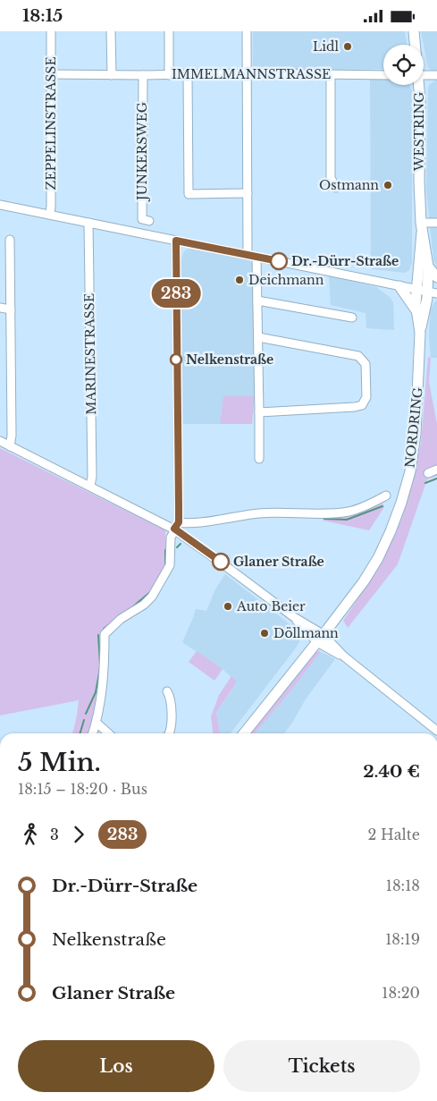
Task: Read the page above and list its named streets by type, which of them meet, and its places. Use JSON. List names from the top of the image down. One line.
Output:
{"streets":{"main road":["WESTRING","NORDRING"],"street":["IMMELMANNSTRASSE","ZEPPELINSTRASSE","JUNKERSWEG","MARINESTRASSE"]},"crossings":[["IMMELMANNSTRASSE","ZEPPELINSTRASSE"],["IMMELMANNSTRASSE","JUNKERSWEG"],["WESTRING","NORDRING"]],"places":["Lidl","Ostmann","Dr.-Dürr-Straße","Deichmann","Nelkenstraße","Glaner Straße","Auto Beier","Döllmann"],"lines":["bus line 283"],"page":{"status":"18:15","on_map":"283","heading":["5 Min.","18:15 – 18:20 · Bus","2.40 €"],"legs":["3","283","2 Halte"],"list":[{"name":"Dr.-Dürr-Straße","value":"18:18"},{"name":"Nelkenstraße","value":"18:19"},{"name":"Glaner Straße","value":"18:20"}],"buttons":["Los","Tickets"]}}
